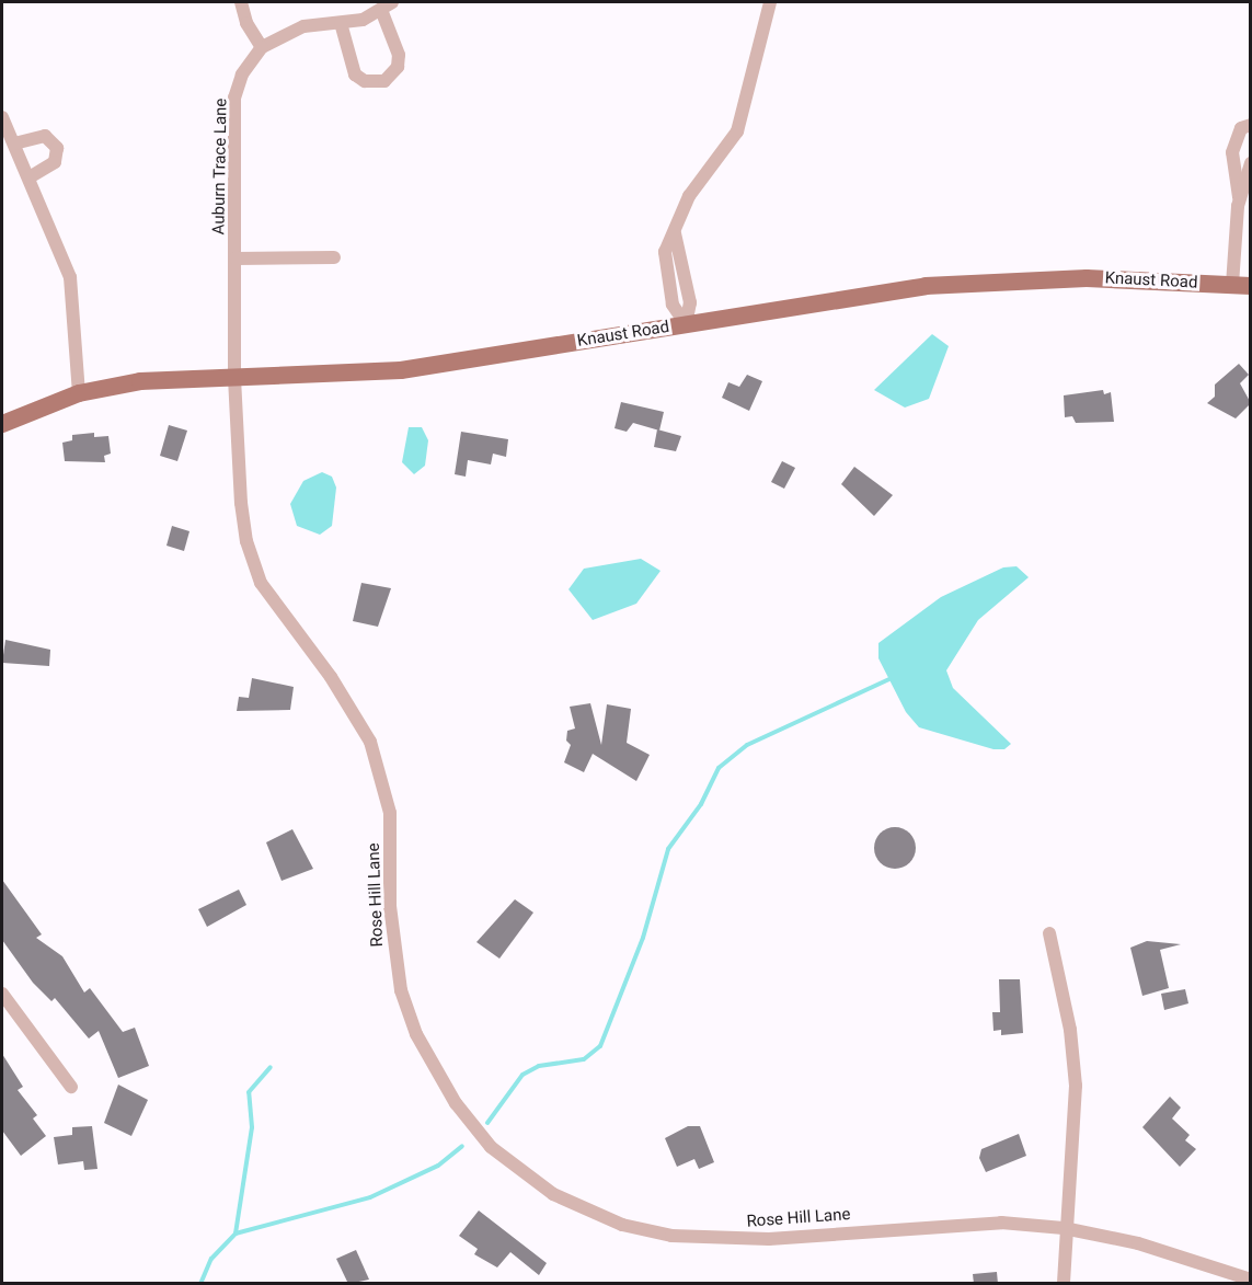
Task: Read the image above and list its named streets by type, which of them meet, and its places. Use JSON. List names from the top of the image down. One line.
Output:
{"streets":{"main road":["Knaust Road"],"street":["Auburn Trace Lane","Rose Hill Lane"]},"crossings":[["Auburn Trace Lane","Knaust Road"],["Auburn Trace Lane","Rose Hill Lane"],["Knaust Road","Rose Hill Lane"]]}
